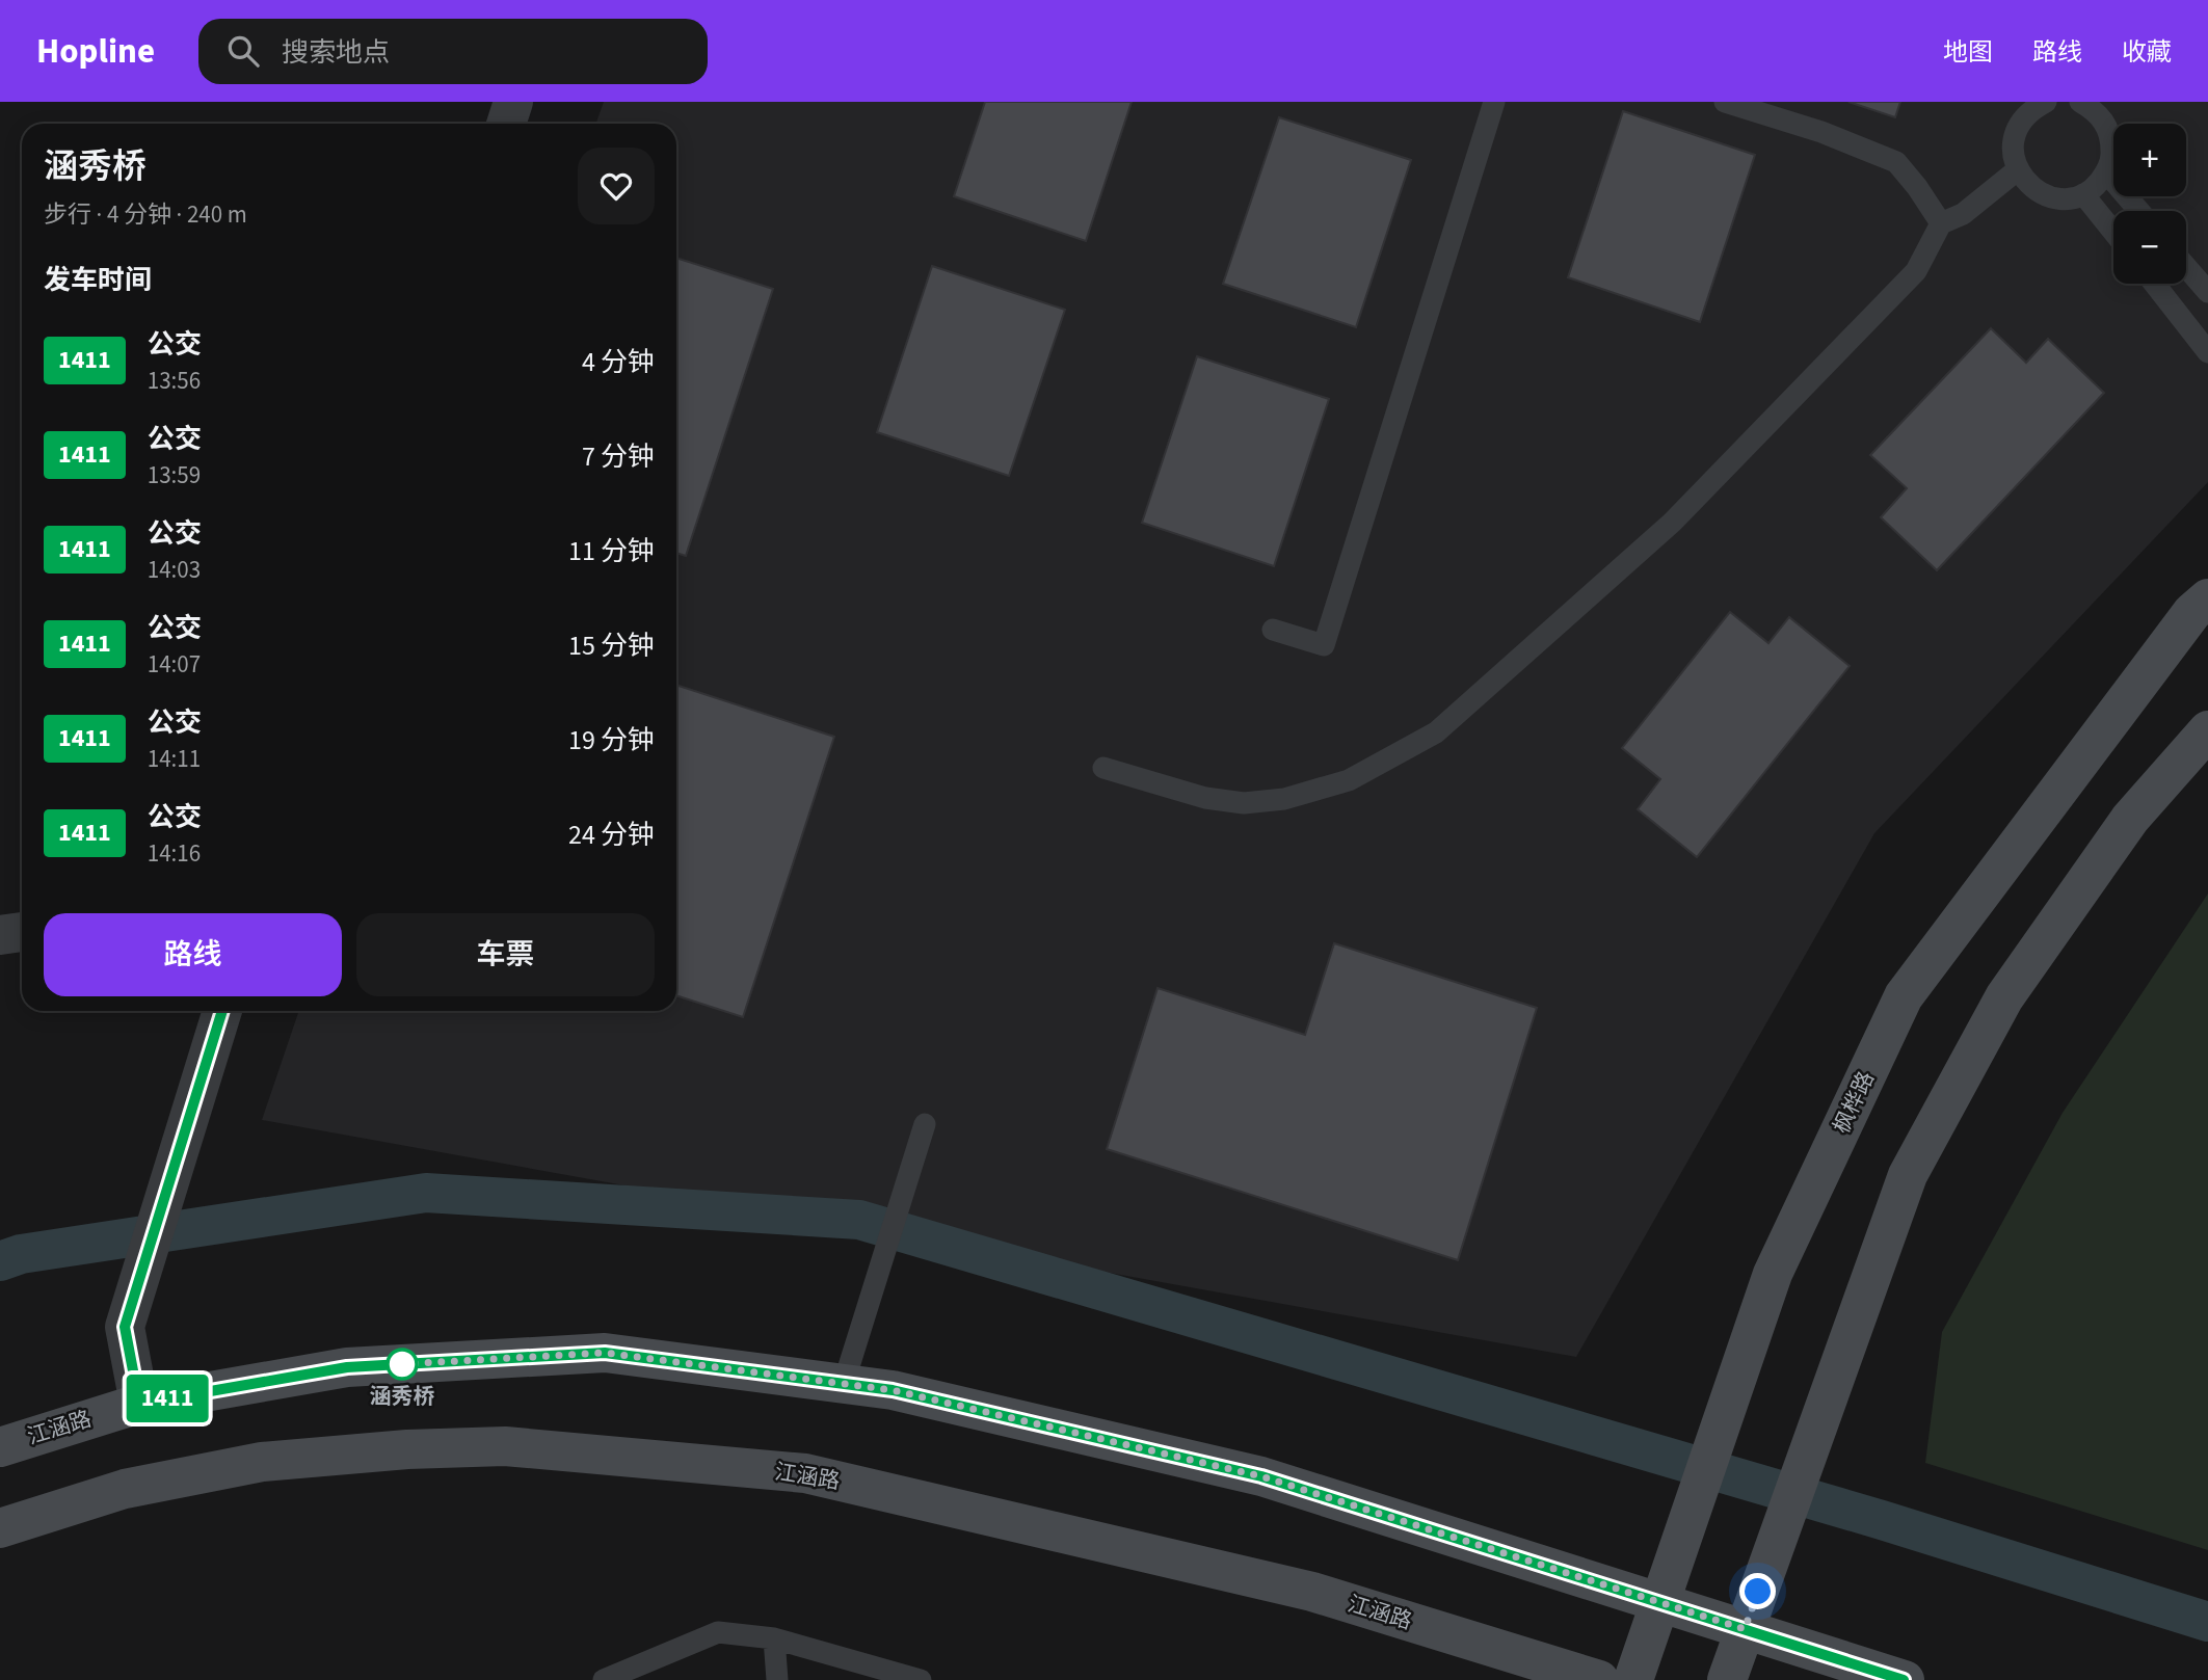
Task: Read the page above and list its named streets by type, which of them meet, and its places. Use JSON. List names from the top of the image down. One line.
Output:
{"streets":{"main road":["枫桦路","江涵路"]},"crossings":[["枫桦路","江涵路"]],"places":["涵秀桥"],"lines":["bus line 1411"],"page":{"header":"Hopline","search":"搜索地点","nav":["地图","路线","收藏"],"on_map":"1411","map_buttons":["+","−"],"heading":[["涵秀桥","步行 · 4 分钟 · 240 m"],"发车时间"],"list":[{"mark":"1411","name":"公交","note":"13:56","value":"4 分钟"},{"mark":"1411","name":"公交","note":"13:59","value":"7 分钟"},{"mark":"1411","name":"公交","note":"14:03","value":"11 分钟"},{"mark":"1411","name":"公交","note":"14:07","value":"15 分钟"},{"mark":"1411","name":"公交","note":"14:11","value":"19 分钟"},{"mark":"1411","name":"公交","note":"14:16","value":"24 分钟"}],"buttons":["路线","车票"]}}
